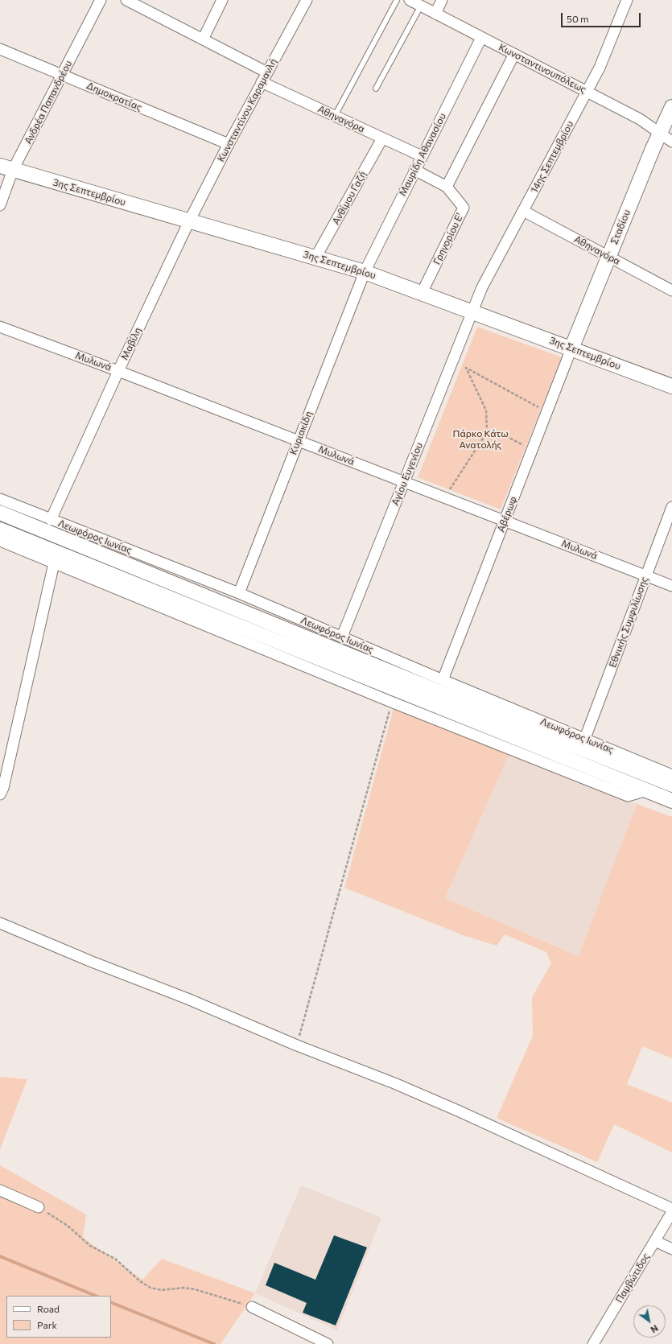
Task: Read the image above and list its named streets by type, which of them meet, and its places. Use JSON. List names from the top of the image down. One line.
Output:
{"streets":{"street":["Κωνσταντινουπόλεως","Δημοκρατίας","Ανδρέα Παπανδρέου","Κωνσταντίνου Καραμανλή","Αθηναγόρα","Μαυρίδη Αθανασίου","14ης Σεπτεμβρίου","3ης Σεπτεμβρίου","Ανθίμου Γαζή","Σταδίου","Γρηγορίου Ε'","Μαβίλη","Μυλωνά","Κυριακίδη","Αγίου Ευγενίου","Αβέρωφ","Λεωφόρος Ιωνίας","Εθνικής Συμφιλίωσης","Παμβώτιδος"]},"crossings":[["Κωνσταντινουπόλεως","Μαυρίδη Αθανασίου"],["Κωνσταντινουπόλεως","14ης Σεπτεμβρίου"],["Κωνσταντινουπόλεως","Σταδίου"],["Δημοκρατίας","Ανδρέα Παπανδρέου"],["Δημοκρατίας","Κωνσταντίνου Καραμανλή"],["Ανδρέα Παπανδρέου","3ης Σεπτεμβρίου"],["Κωνσταντίνου Καραμανλή","Αθηναγόρα"],["Κωνσταντίνου Καραμανλή","3ης Σεπτεμβρίου"],["Κωνσταντίνου Καραμανλή","Μαβίλη"],["Αθηναγόρα","Μαυρίδη Αθανασίου"],["Αθηναγόρα","14ης Σεπτεμβρίου"],["Αθηναγόρα","Ανθίμου Γαζή"],["Αθηναγόρα","Σταδίου"],["Μαυρίδη Αθανασίου","3ης Σεπτεμβρίου"],["Μαυρίδη Αθανασίου","Γρηγορίου Ε'"],["Μαυρίδη Αθανασίου","Κυριακίδη"],["14ης Σεπτεμβρίου","3ης Σεπτεμβρίου"],["14ης Σεπτεμβρίου","Αγίου Ευγενίου"],["3ης Σεπτεμβρίου","Ανθίμου Γαζή"],["3ης Σεπτεμβρίου","Σταδίου"],["3ης Σεπτεμβρίου","Γρηγορίου Ε'"],["3ης Σεπτεμβρίου","Μαβίλη"],["3ης Σεπτεμβρίου","Κυριακίδη"],["3ης Σεπτεμβρίου","Αγίου Ευγενίου"],["3ης Σεπτεμβρίου","Αβέρωφ"],["Σταδίου","Αβέρωφ"],["Μαβίλη","Μυλωνά"],["Μαβίλη","Λεωφόρος Ιωνίας"],["Μυλωνά","Κυριακίδη"],["Μυλωνά","Αγίου Ευγενίου"],["Μυλωνά","Αβέρωφ"],["Μυλωνά","Εθνικής Συμφιλίωσης"],["Κυριακίδη","Λεωφόρος Ιωνίας"],["Αγίου Ευγενίου","Λεωφόρος Ιωνίας"],["Αβέρωφ","Λεωφόρος Ιωνίας"],["Λεωφόρος Ιωνίας","Εθνικής Συμφιλίωσης"]],"parks":["Πάρκο Κάτω Ανατολής"],"legend":["Road","Park"],"scale_bar":"50 m","north":"bottom right"}
